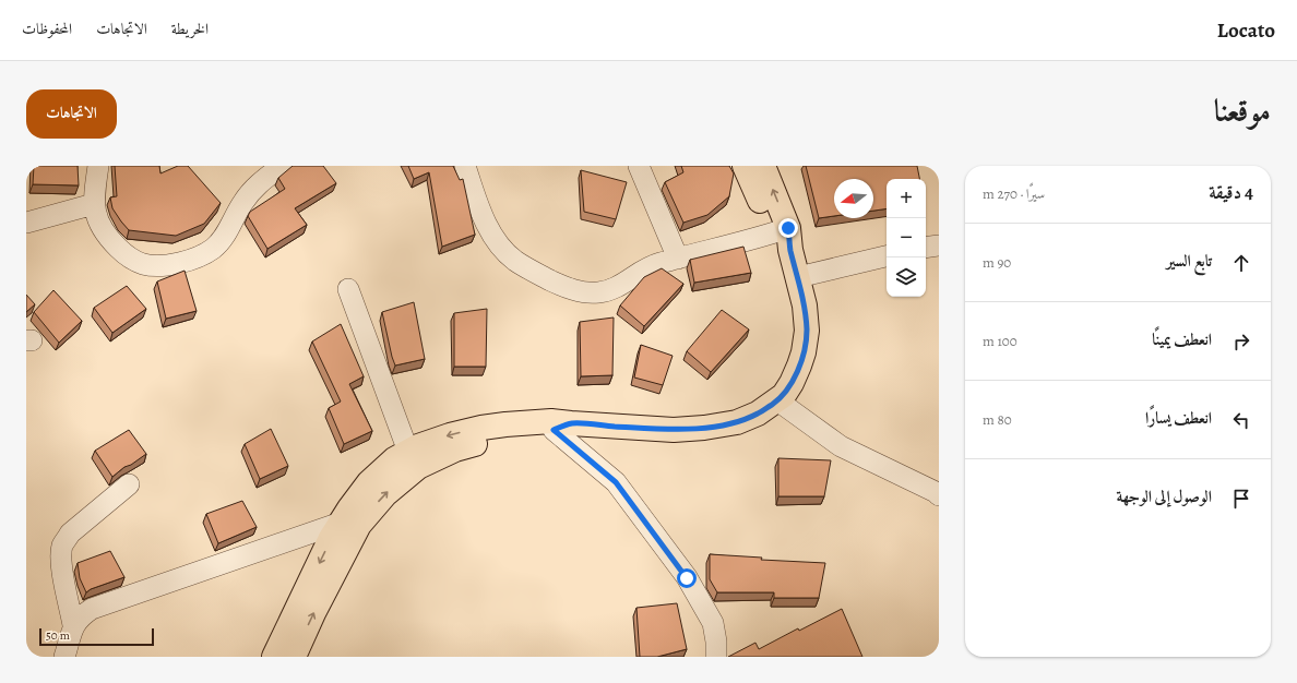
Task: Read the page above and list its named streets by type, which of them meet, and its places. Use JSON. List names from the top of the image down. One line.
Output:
{"scale_bar":"50 m","north":"left","page":{"header":"Locato","nav":["الخريطة","الاتجاهات","المحفوظات"],"title":"موقعنا","buttons":"الاتجاهات","heading":["4 دقيقة","سيرًا · 270 m"],"map_buttons":["+","−"],"list":[["تابع السير","90 m"],["انعطف يمينًا","100 m"],["انعطف يسارًا","80 m"],"الوصول إلى الوجهة"],"scale":"50 m"}}
